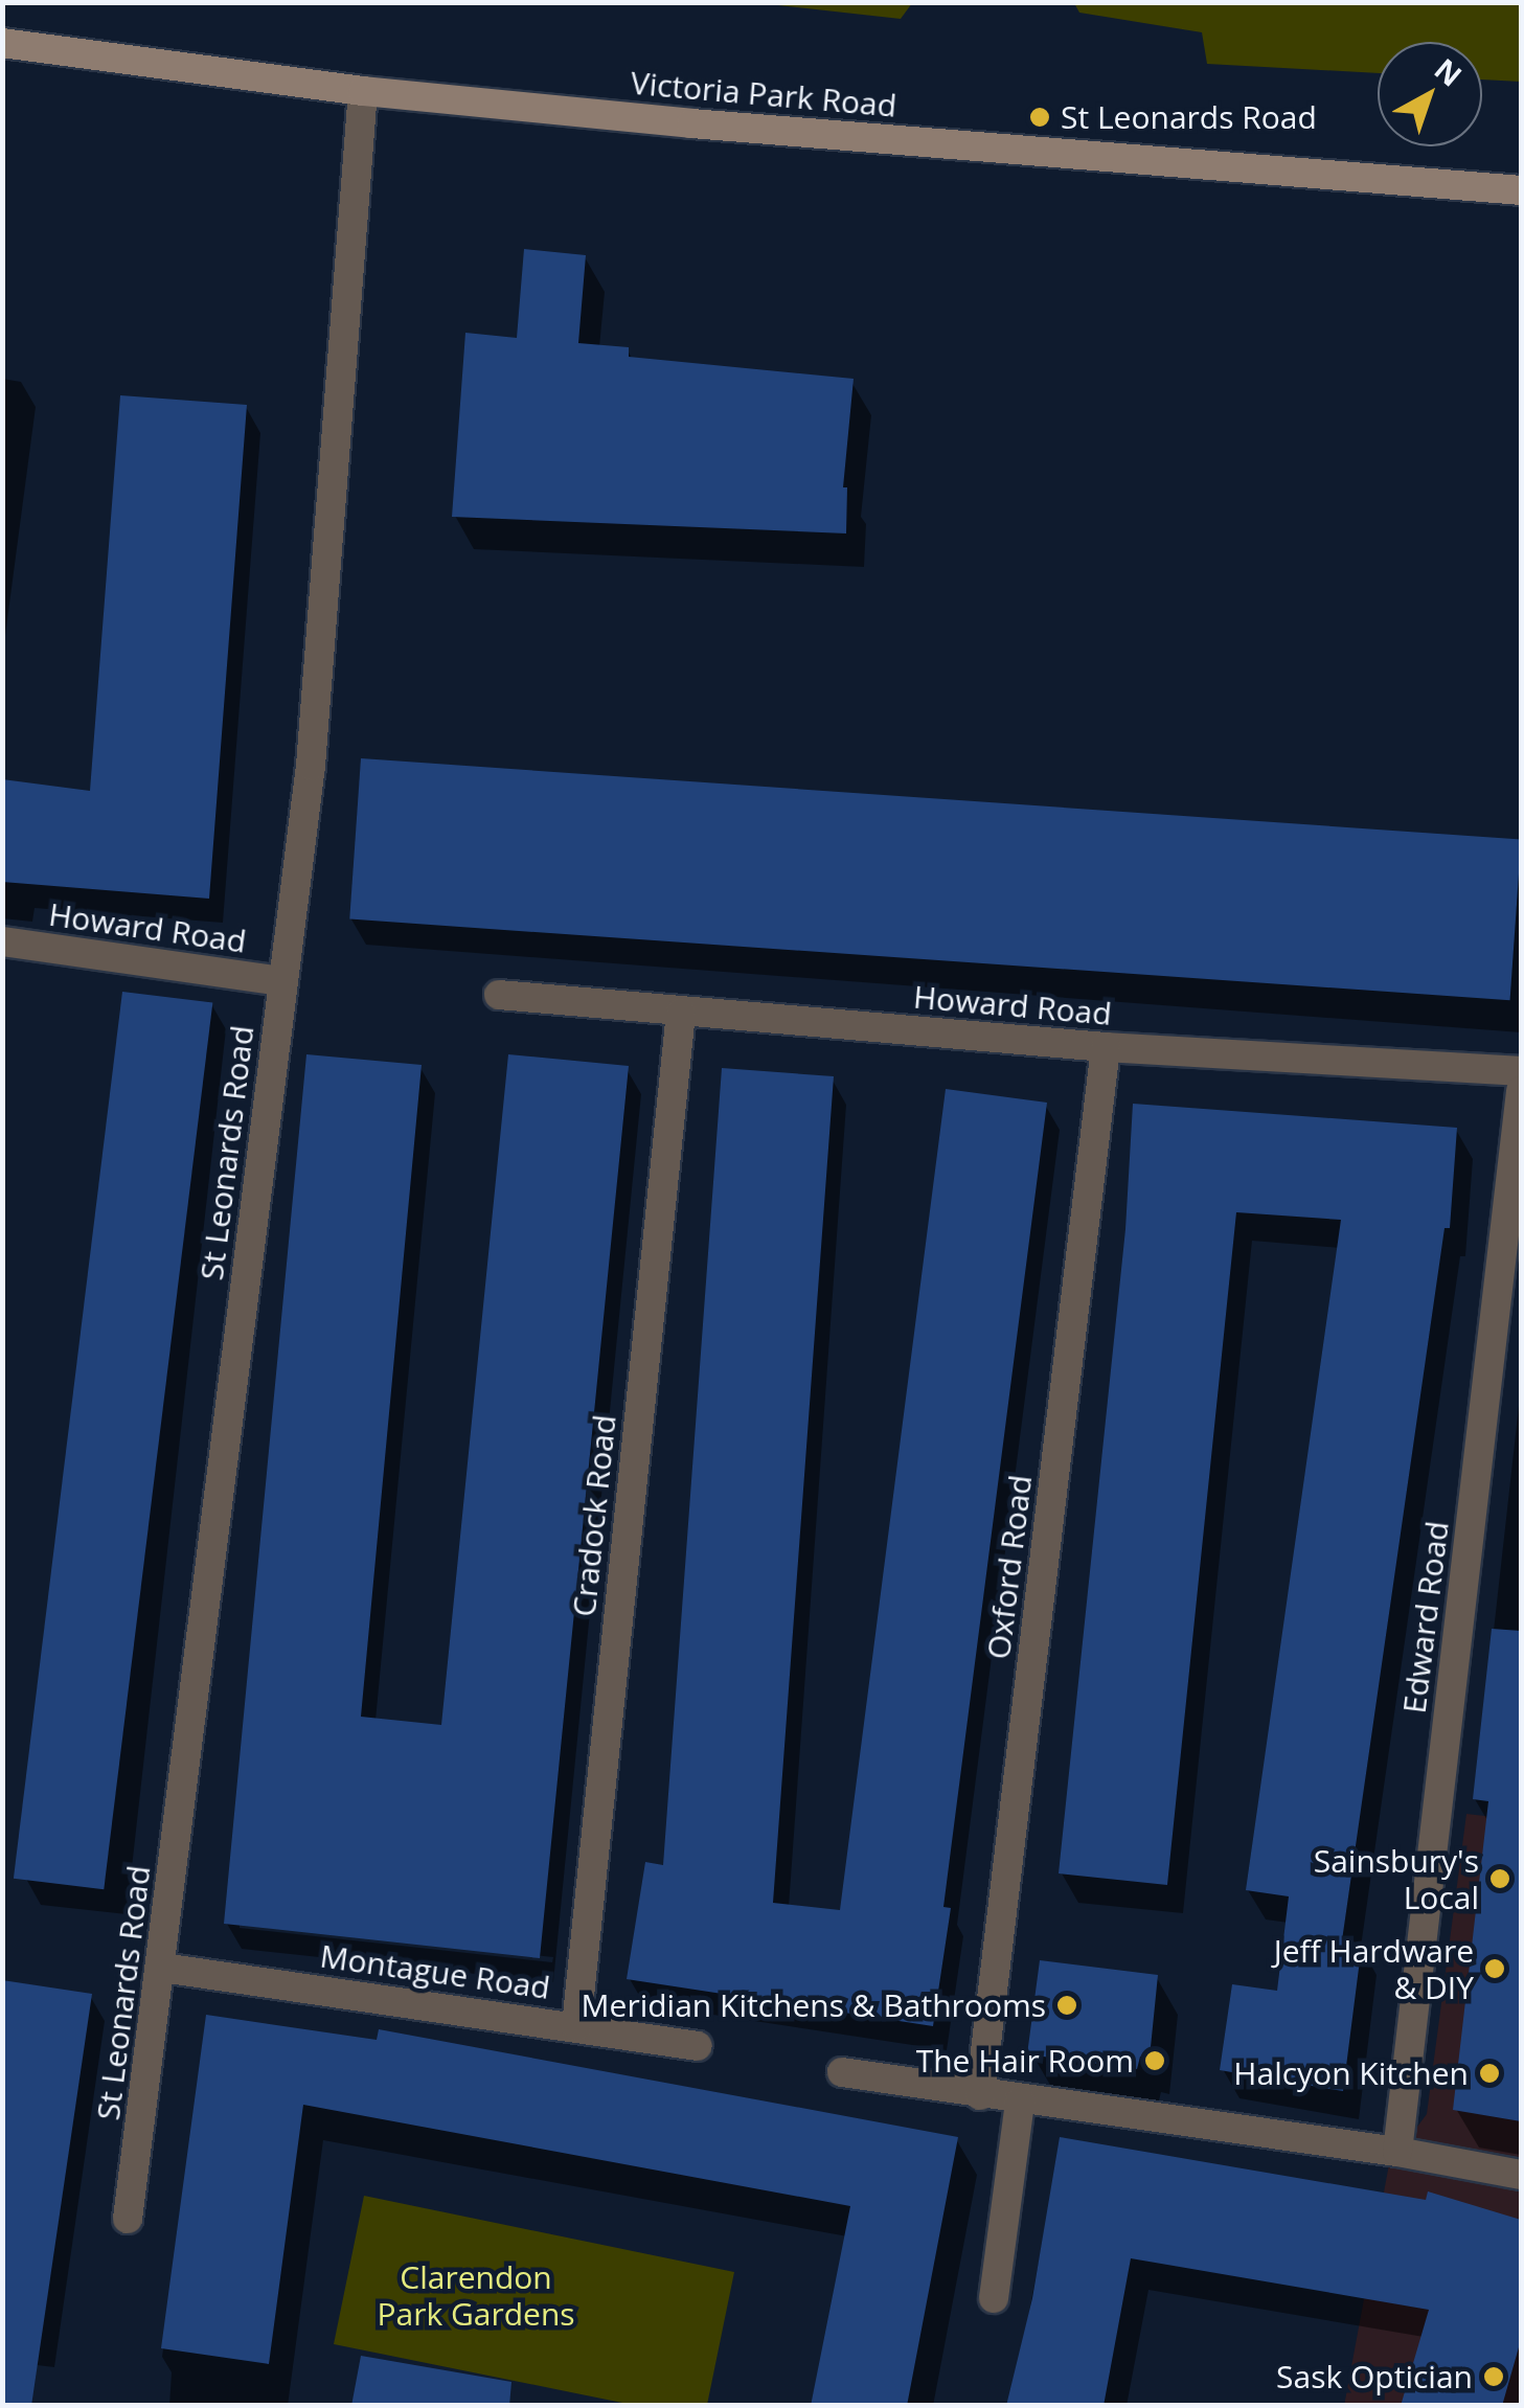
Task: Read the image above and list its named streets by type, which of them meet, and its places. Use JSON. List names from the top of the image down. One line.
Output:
{"streets":{"main road":["Victoria Park Road"],"street":["Howard Road","St Leonards Road","Cradock Road","Oxford Road","Edward Road","Montague Road"]},"crossings":[["Victoria Park Road","St Leonards Road"],["Howard Road","St Leonards Road"],["Howard Road","Cradock Road"],["Howard Road","Oxford Road"],["St Leonards Road","Montague Road"],["Cradock Road","Montague Road"]],"parks":["Clarendon Park Gardens"],"places":["St Leonards Road","Sainsbury's Local","Jeff Hardware & DIY","Meridian Kitchens & Bathrooms","The Hair Room","Halcyon Kitchen","Sask Optician"],"north":"top right"}
